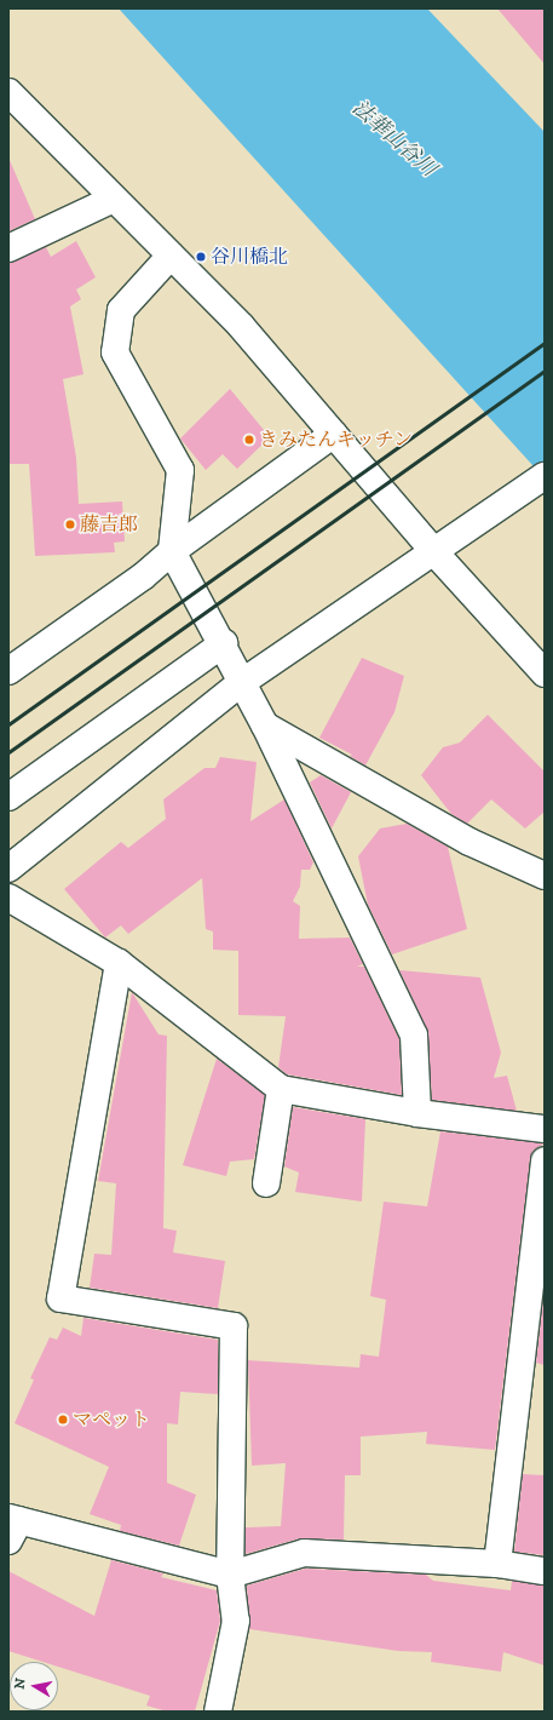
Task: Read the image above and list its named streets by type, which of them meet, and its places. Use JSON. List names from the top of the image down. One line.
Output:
{"water":["法華山谷川"],"places":["谷川橋北","きみたんキッチン","藤吉郎","マペット"],"north":"left"}
